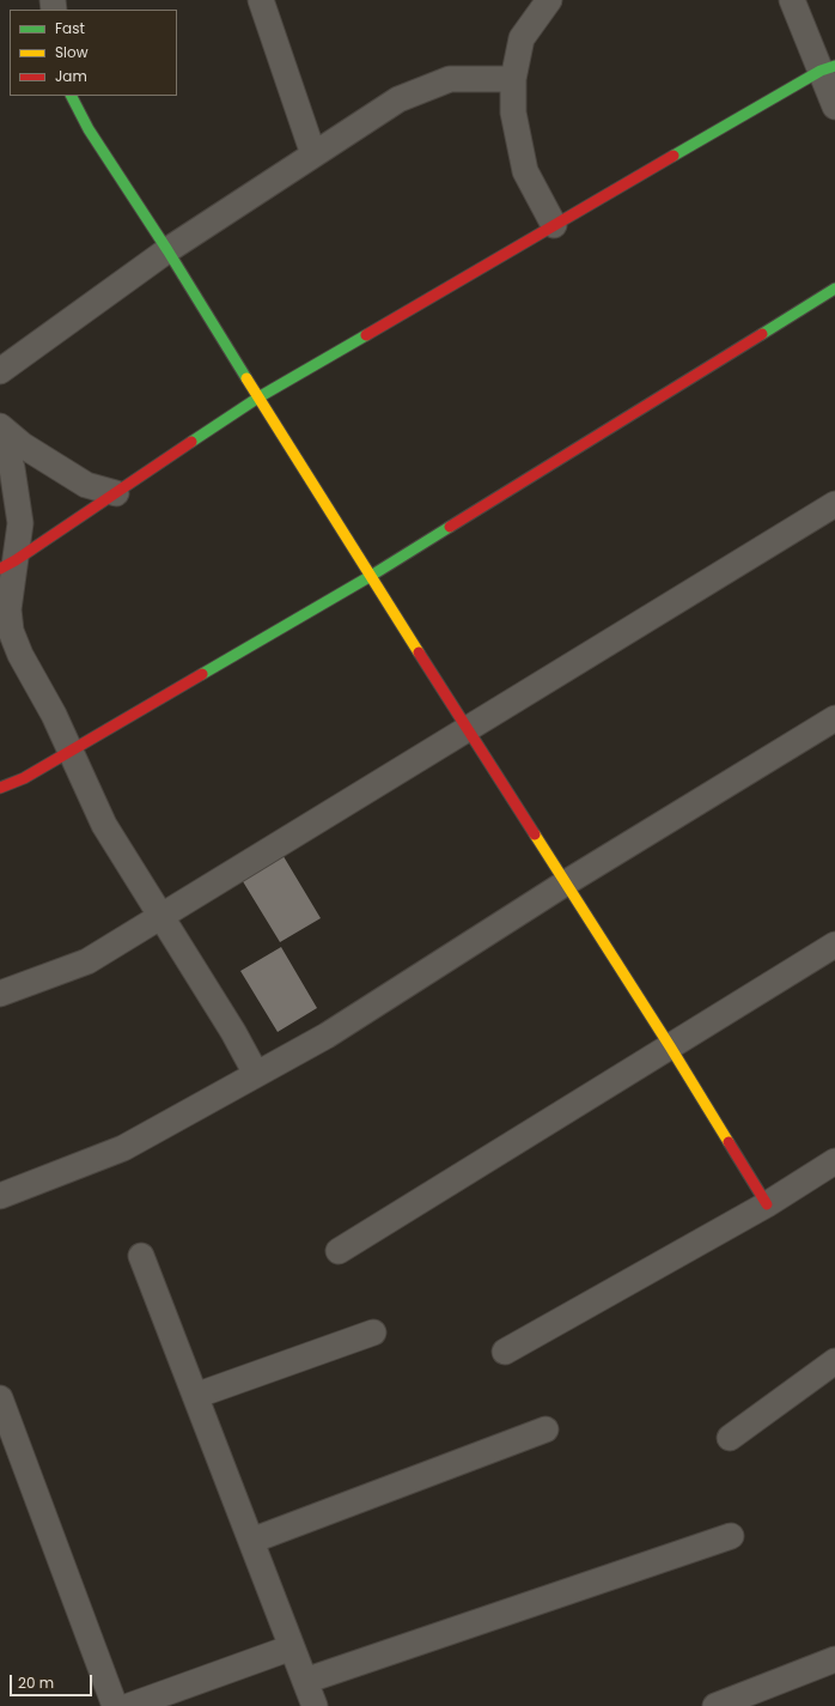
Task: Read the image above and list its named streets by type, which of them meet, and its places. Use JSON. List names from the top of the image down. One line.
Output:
{"legend":["Fast","Slow","Jam"],"scale_bar":"20 m"}
